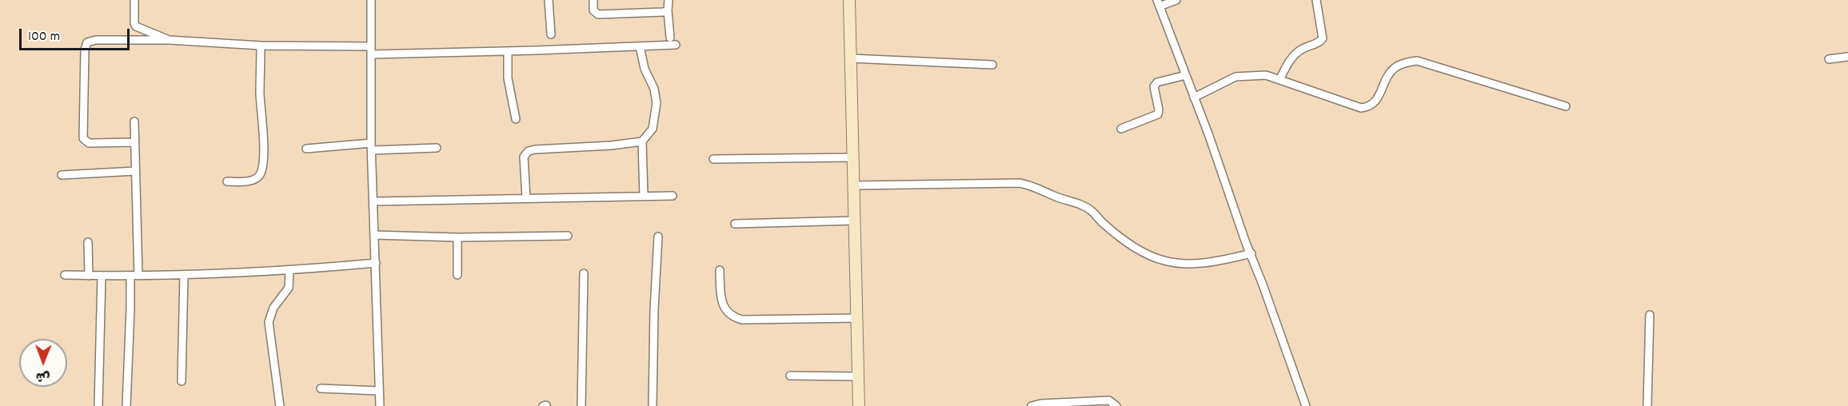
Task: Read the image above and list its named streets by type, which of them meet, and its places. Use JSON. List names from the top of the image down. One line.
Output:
{"scale_bar":"100 m","north":"bottom"}
